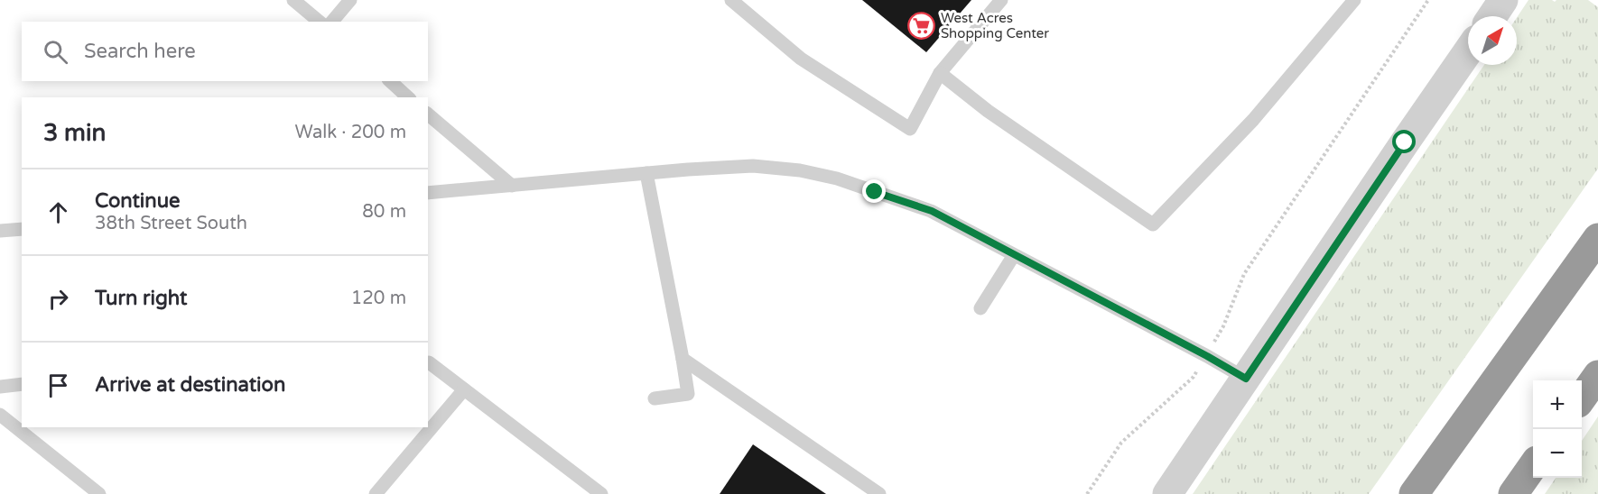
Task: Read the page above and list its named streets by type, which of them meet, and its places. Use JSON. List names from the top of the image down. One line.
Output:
{"places":{"supermarket":["West Acres Shopping Center"]},"north":"top right","page":{"search":"Search here","heading":["3 min","Walk · 200 m"],"list":[["Continue","38th Street South","80 m"],["Turn right","120 m"],"Arrive at destination"],"map_buttons":["+","−"]}}
